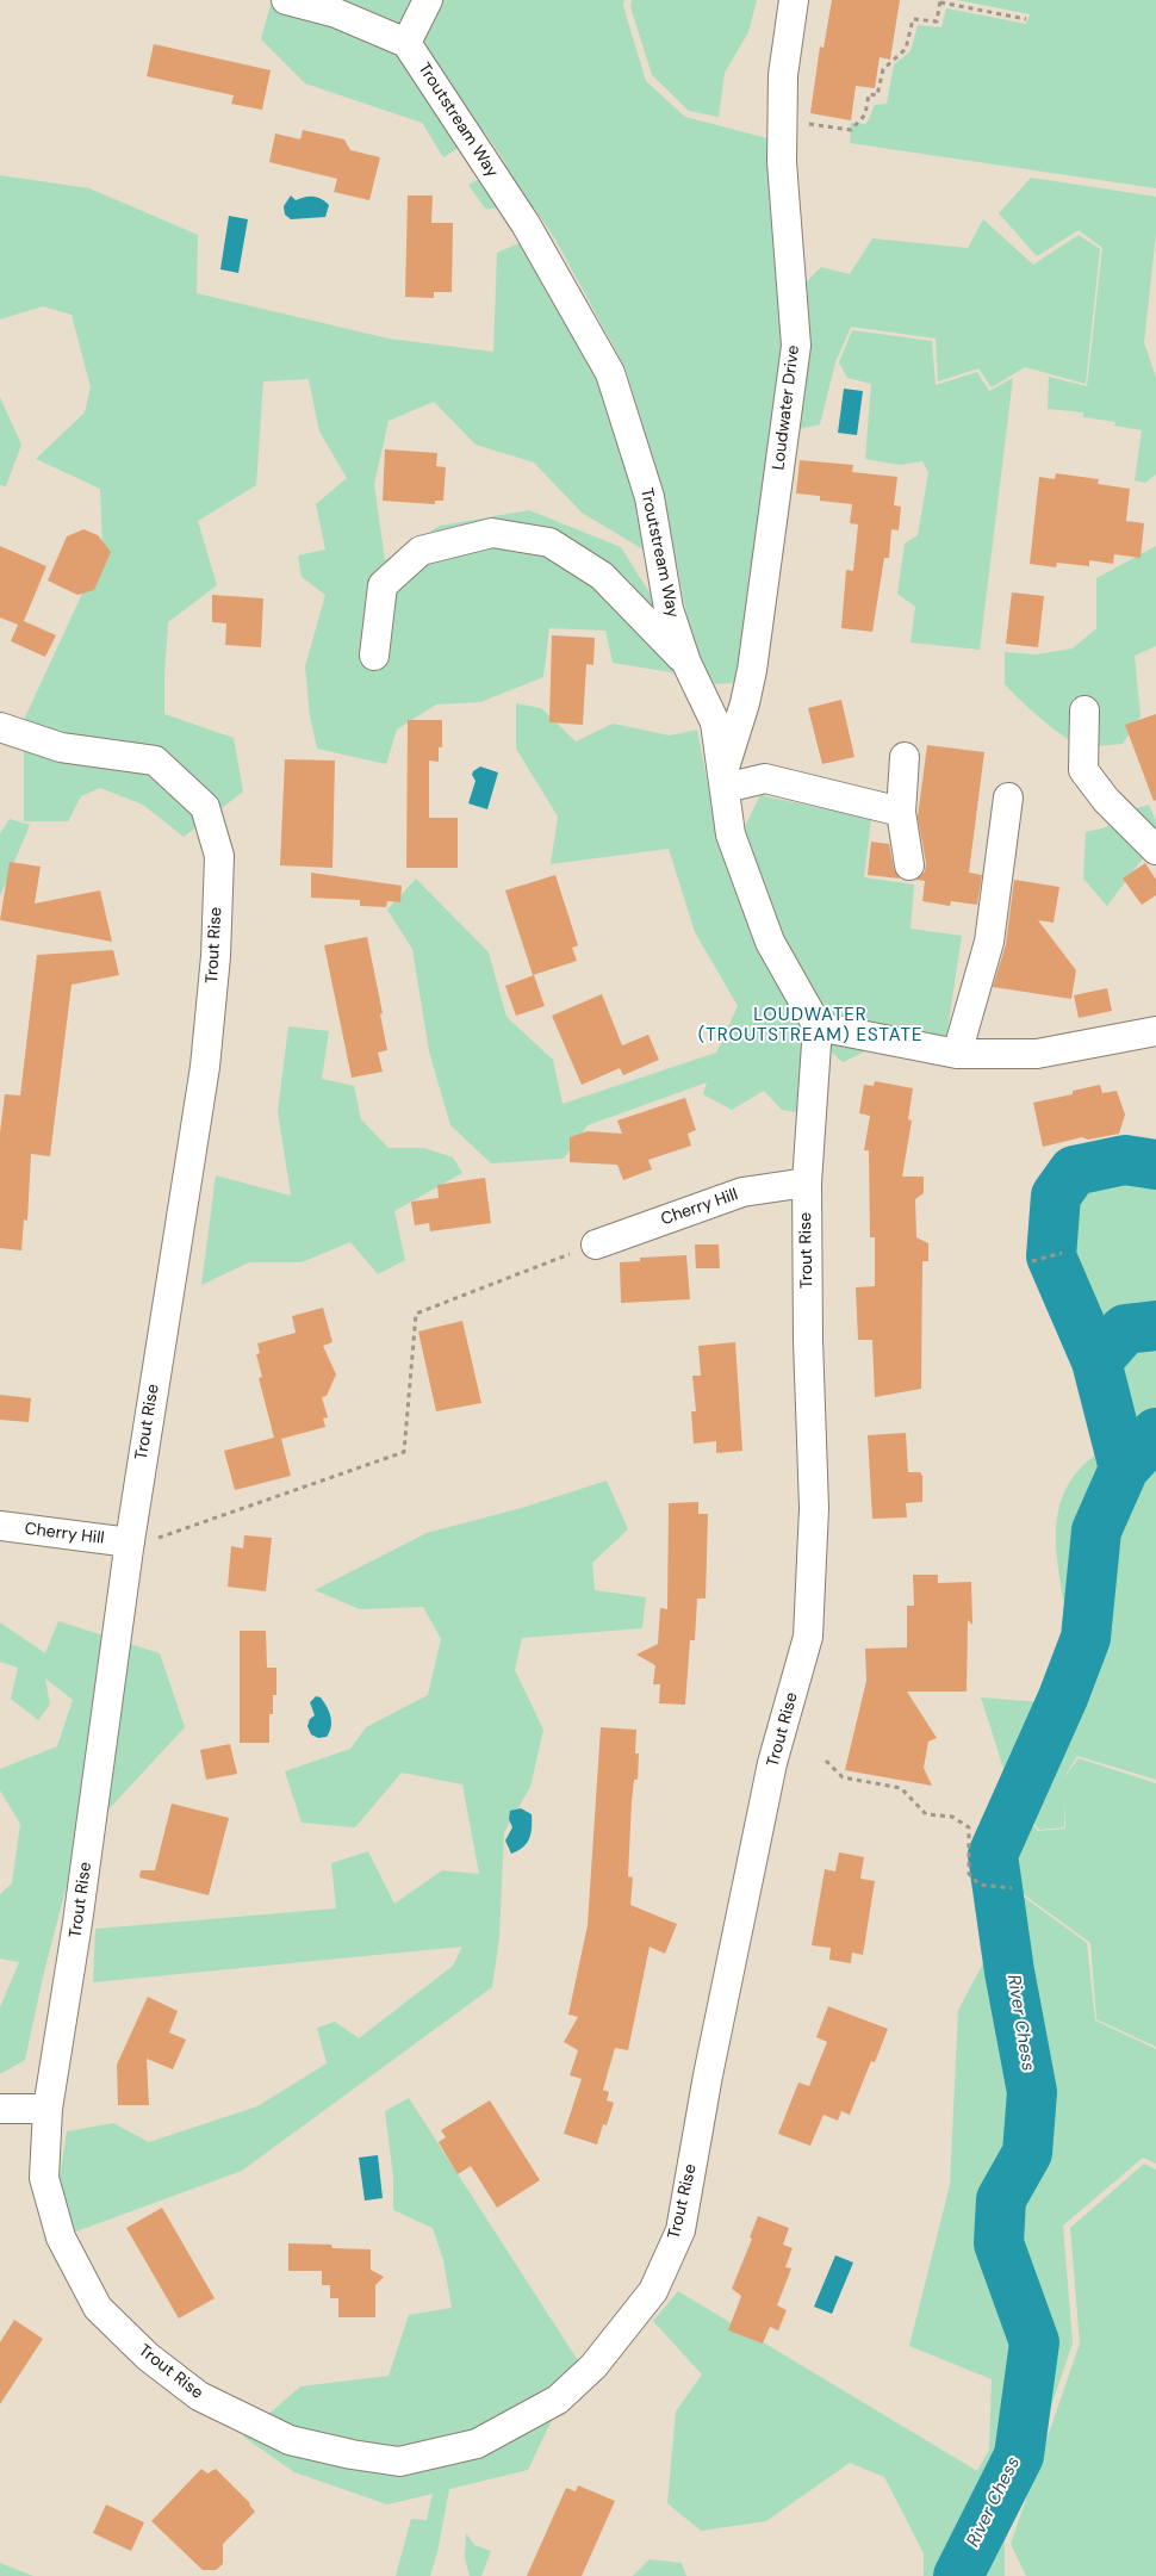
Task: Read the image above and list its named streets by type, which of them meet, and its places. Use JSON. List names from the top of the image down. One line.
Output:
{"streets":{"street":["Troutstream Way","Loudwater Drive","Trout Rise","Cherry Hill"]},"crossings":[["Troutstream Way","Loudwater Drive"],["Troutstream Way","Trout Rise"],["Trout Rise","Cherry Hill"]],"districts":["LOUDWATER (TROUTSTREAM) ESTATE"],"water":["River Chess"]}
